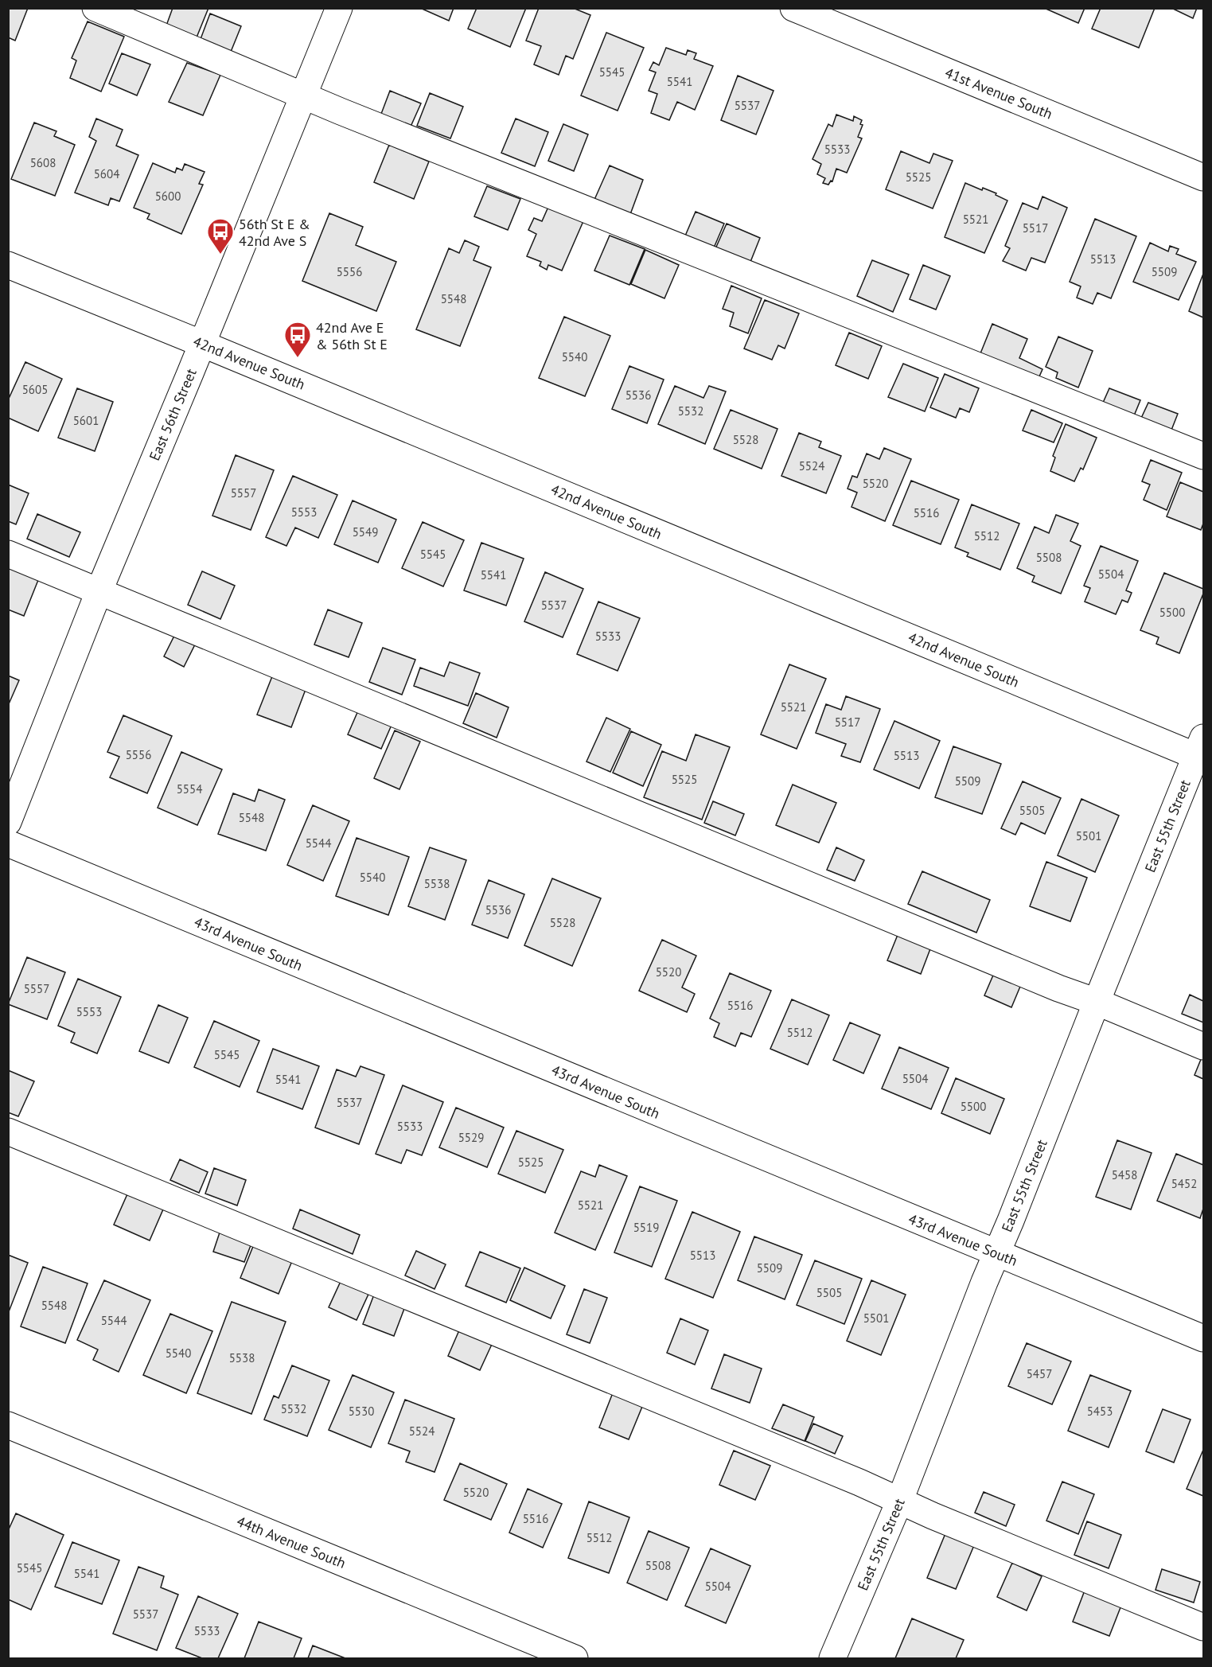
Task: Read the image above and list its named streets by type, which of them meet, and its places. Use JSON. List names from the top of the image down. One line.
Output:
{"streets":{"street":["41st Avenue South","42nd Avenue South","East 56th Street","East 55th Street","43rd Avenue South","44th Avenue South"]},"crossings":[["42nd Avenue South","East 56th Street"],["42nd Avenue South","East 55th Street"],["East 55th Street","43rd Avenue South"]],"places":{"bus stop":["56th St E & 42nd Ave S","42nd Ave E & 56th St E"]},"house_numbers":["5545","5541","5537","5533","5608","5604","5525","5600","5521","5517","5513","5556","5509","5548","5540","5605","5536","5532","5601","5528","5524","5520","5557","5553","5516","5549","5512","5545","5508","5504","5541","5537","5500","5533","5521","5517","5556","5513","5525","5509","5554","5505","5548","5501","5544","5540","5538","5536","5528","5520","5557","5516","5553","5512","5545","5504","5541","5537","5500","5533","5529","5525","5458","5452","5521","5519","5513","5509","5505","5548","5501","5544","5540","5538","5457","5532","5530","5453","5524","5520","5516","5512","5508","5545","5541","5504","5537","5533"]}
